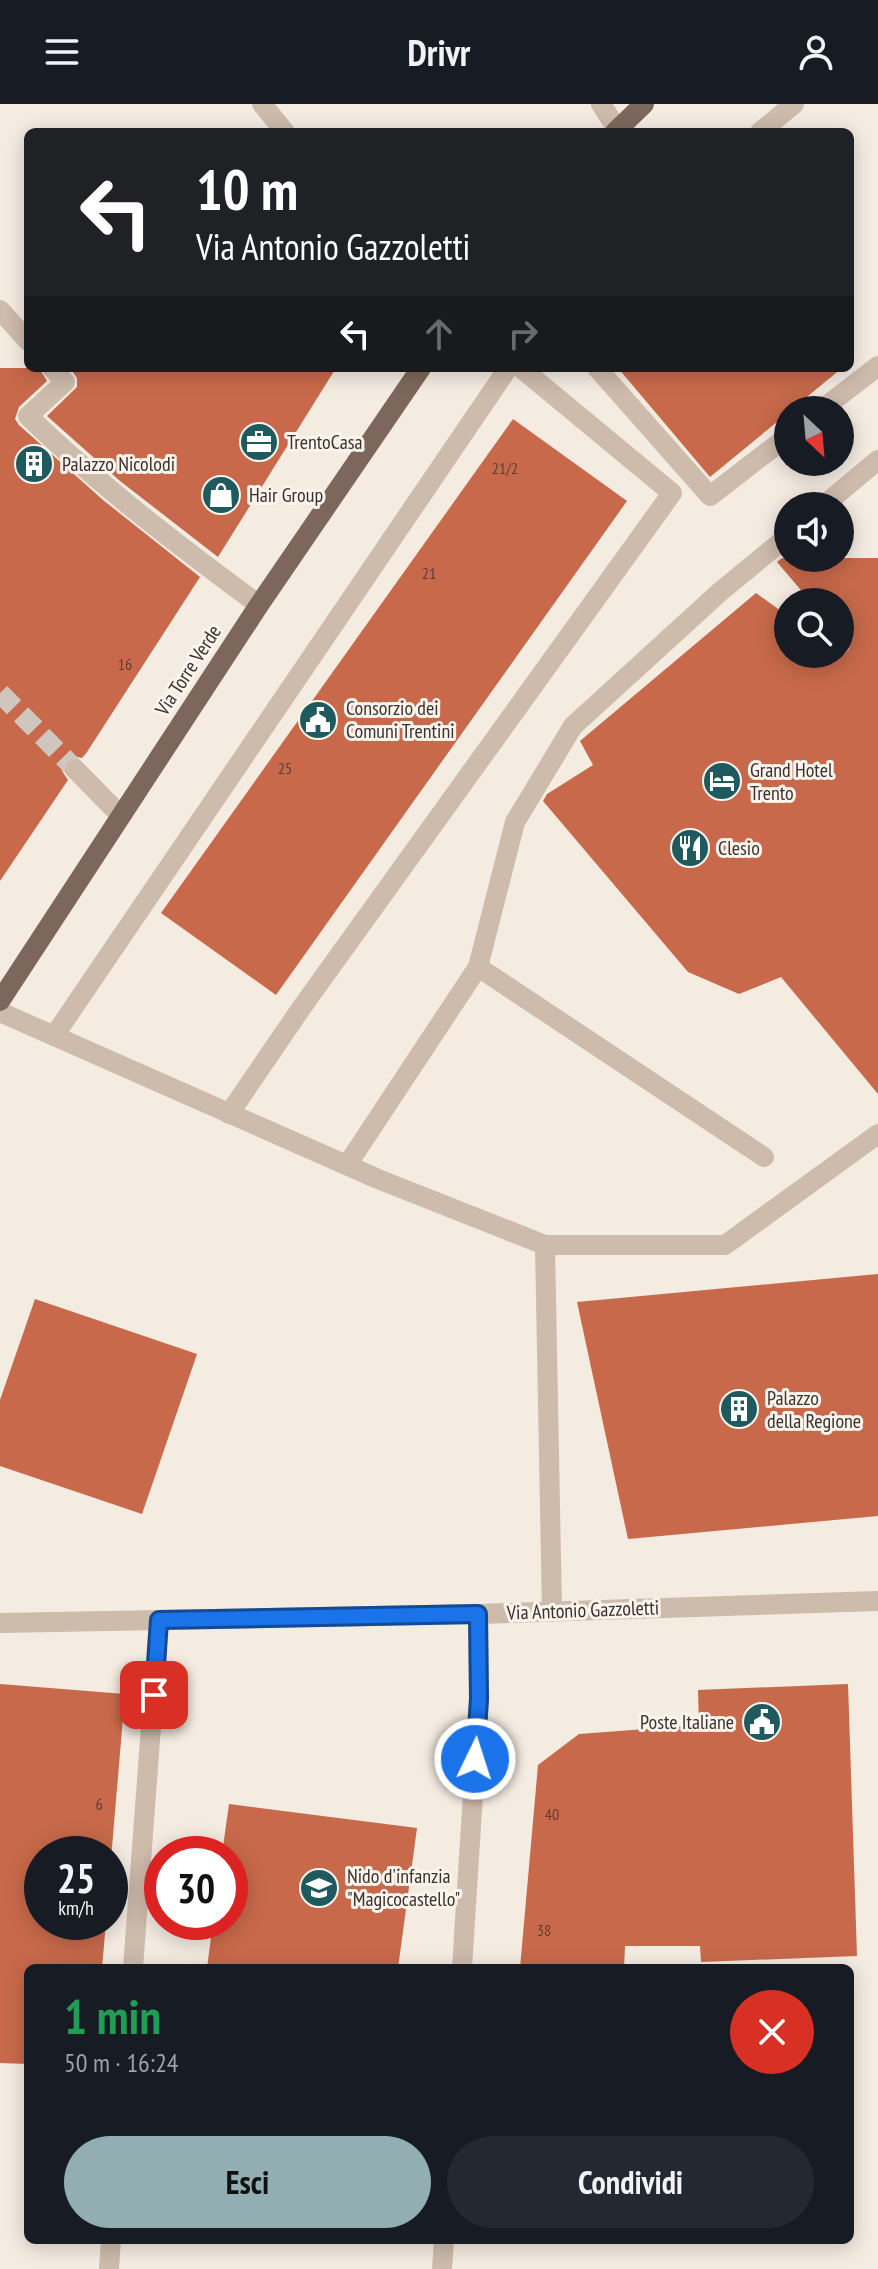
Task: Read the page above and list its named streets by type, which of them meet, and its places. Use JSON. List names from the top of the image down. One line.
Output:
{"streets":{"main road":["Via Torre Verde"],"street":["Via Antonio Gazzoletti"]},"places":{"office":["TrentoCasa"],"building":["Palazzo Nicolodi","Palazzo della Regione"],"shop":["Hair Group"],"public building":["Consorzio dei Comuni Trentini","Poste Italiane"],"hotel":["Grand Hotel Trento"],"restaurant":["Clesio"],"school or university":["Nido d'infanzia \"Magicocastello\""]},"house_numbers":["21/2","21","16","25","6","40","38"],"north":"bottom right","page":{"header":"Drivr","turn":["10 m","Via Antonio Gazzoletti"],"speed":"25 km/h","limit":"30","heading":["1 min","50 m · 16:24"],"buttons":["Esci","Condividi"]}}
